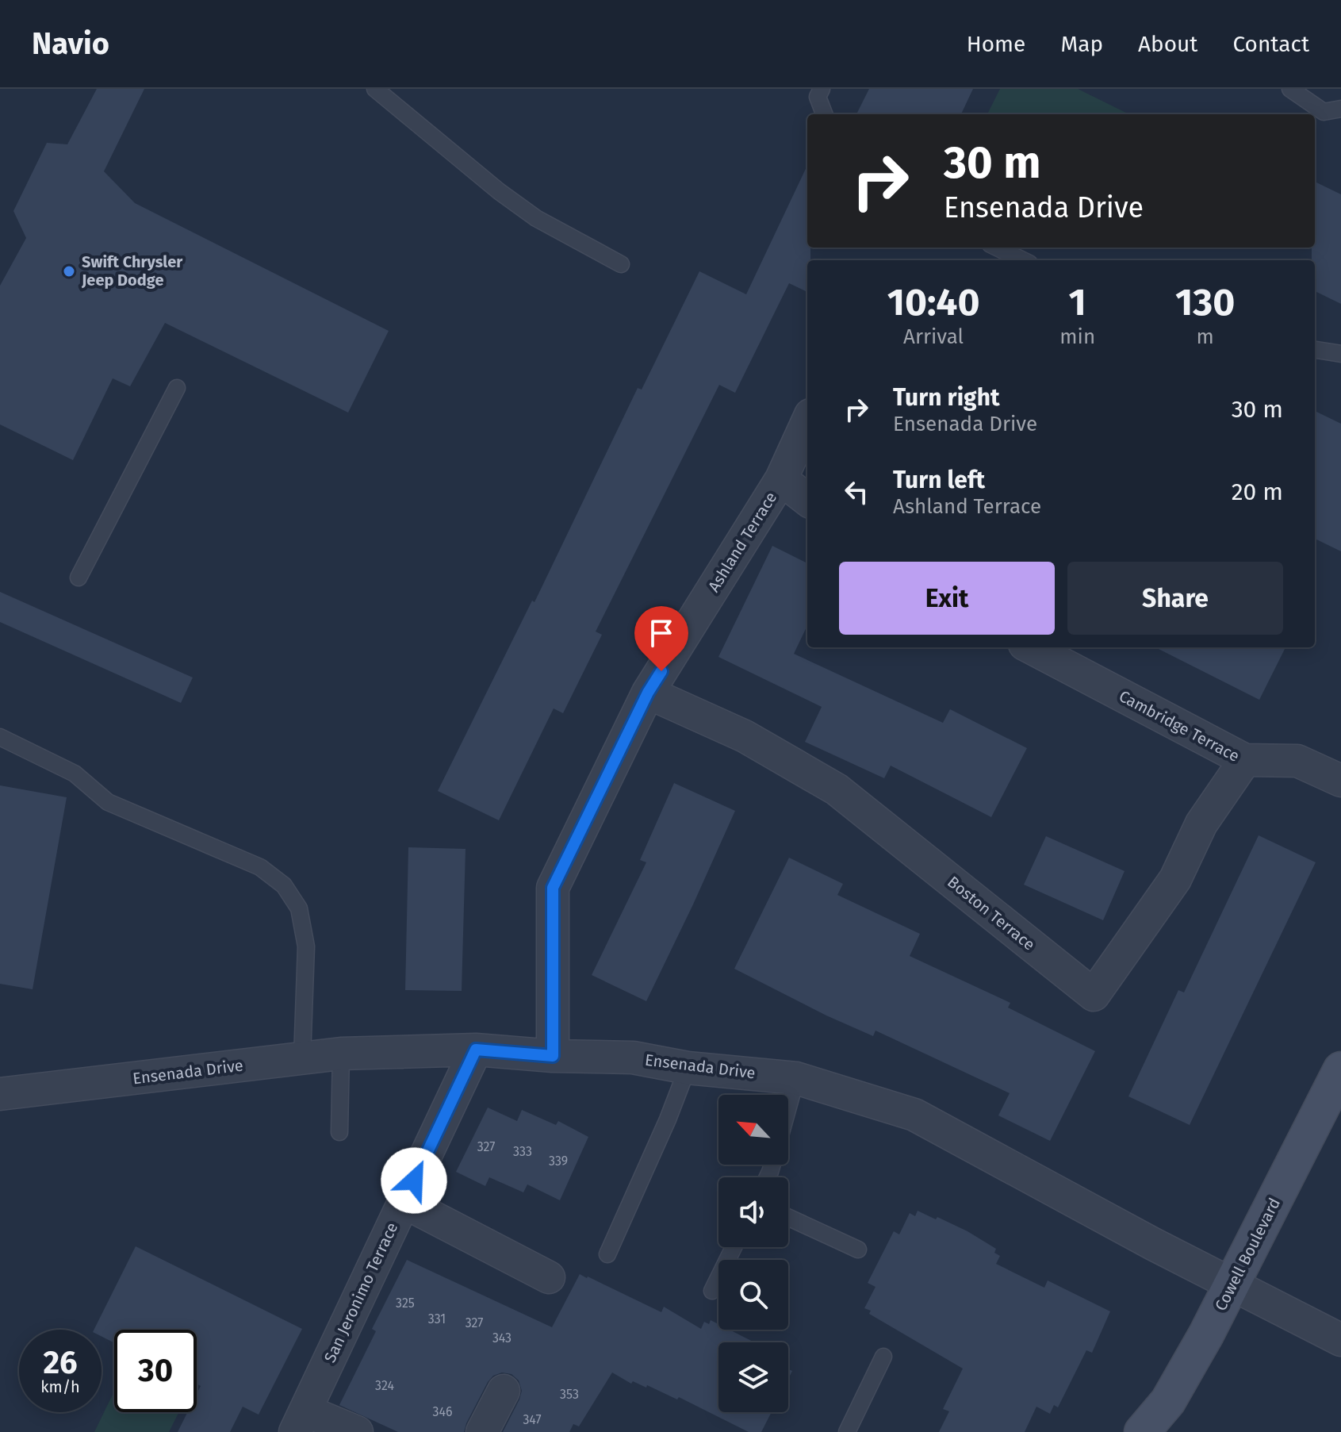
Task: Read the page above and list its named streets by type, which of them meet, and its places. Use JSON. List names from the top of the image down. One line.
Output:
{"streets":{"main road":["Cowell Boulevard"],"street":["Ashland Terrace","Cambridge Terrace","Boston Terrace","Ensenada Drive","San Jeronimo Terrace"]},"crossings":[["Ashland Terrace","Boston Terrace"],["Ashland Terrace","Ensenada Drive"],["Cambridge Terrace","Boston Terrace"],["Ensenada Drive","Cowell Boulevard"],["Ensenada Drive","San Jeronimo Terrace"]],"places":["Swift Chrysler Jeep Dodge"],"house_numbers":["327","333","339","325","331","327","343","324","353","346","347"],"north":"top left","page":{"header":"Navio","nav":["Home","Map","About","Contact"],"turn":["30 m","Ensenada Drive"],"eta":["10:40","Arrival","1","min","130","m"],"list":[{"name":"Turn right","note":"Ensenada Drive","value":"30 m"},{"name":"Turn left","note":"Ashland Terrace","value":"20 m"}],"buttons":["Exit","Share"],"speed":"26 km/h","limit":"30"}}
